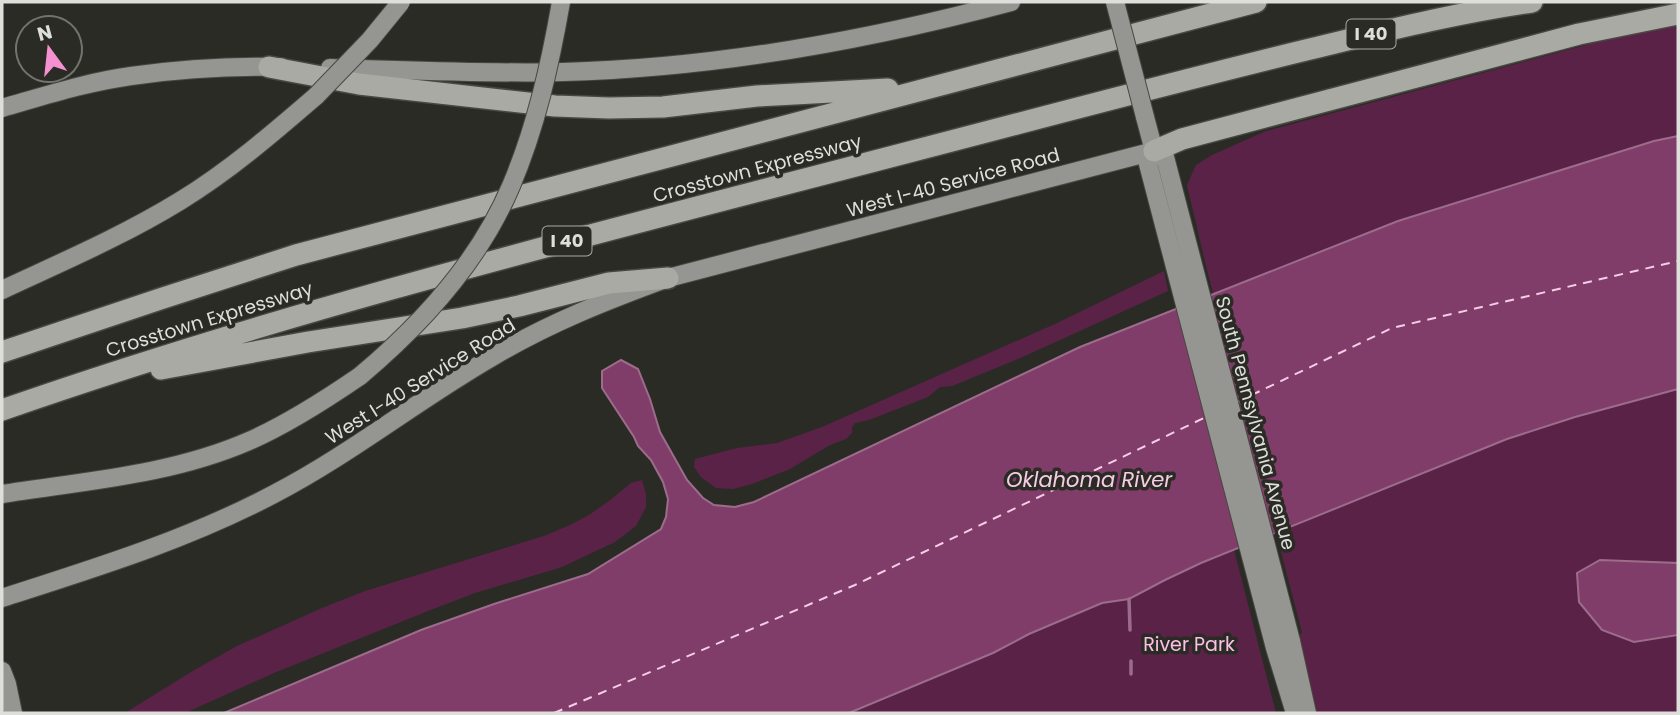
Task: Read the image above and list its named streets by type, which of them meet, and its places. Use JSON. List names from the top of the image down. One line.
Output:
{"streets":{"highway":["I 40","Crosstown Expressway"],"main road":["West I-40 Service Road","South Pennsylvania Avenue"]},"crossings":[["West I-40 Service Road","South Pennsylvania Avenue"]],"water":["Oklahoma River"],"parks":["River Park"],"north":"top"}
